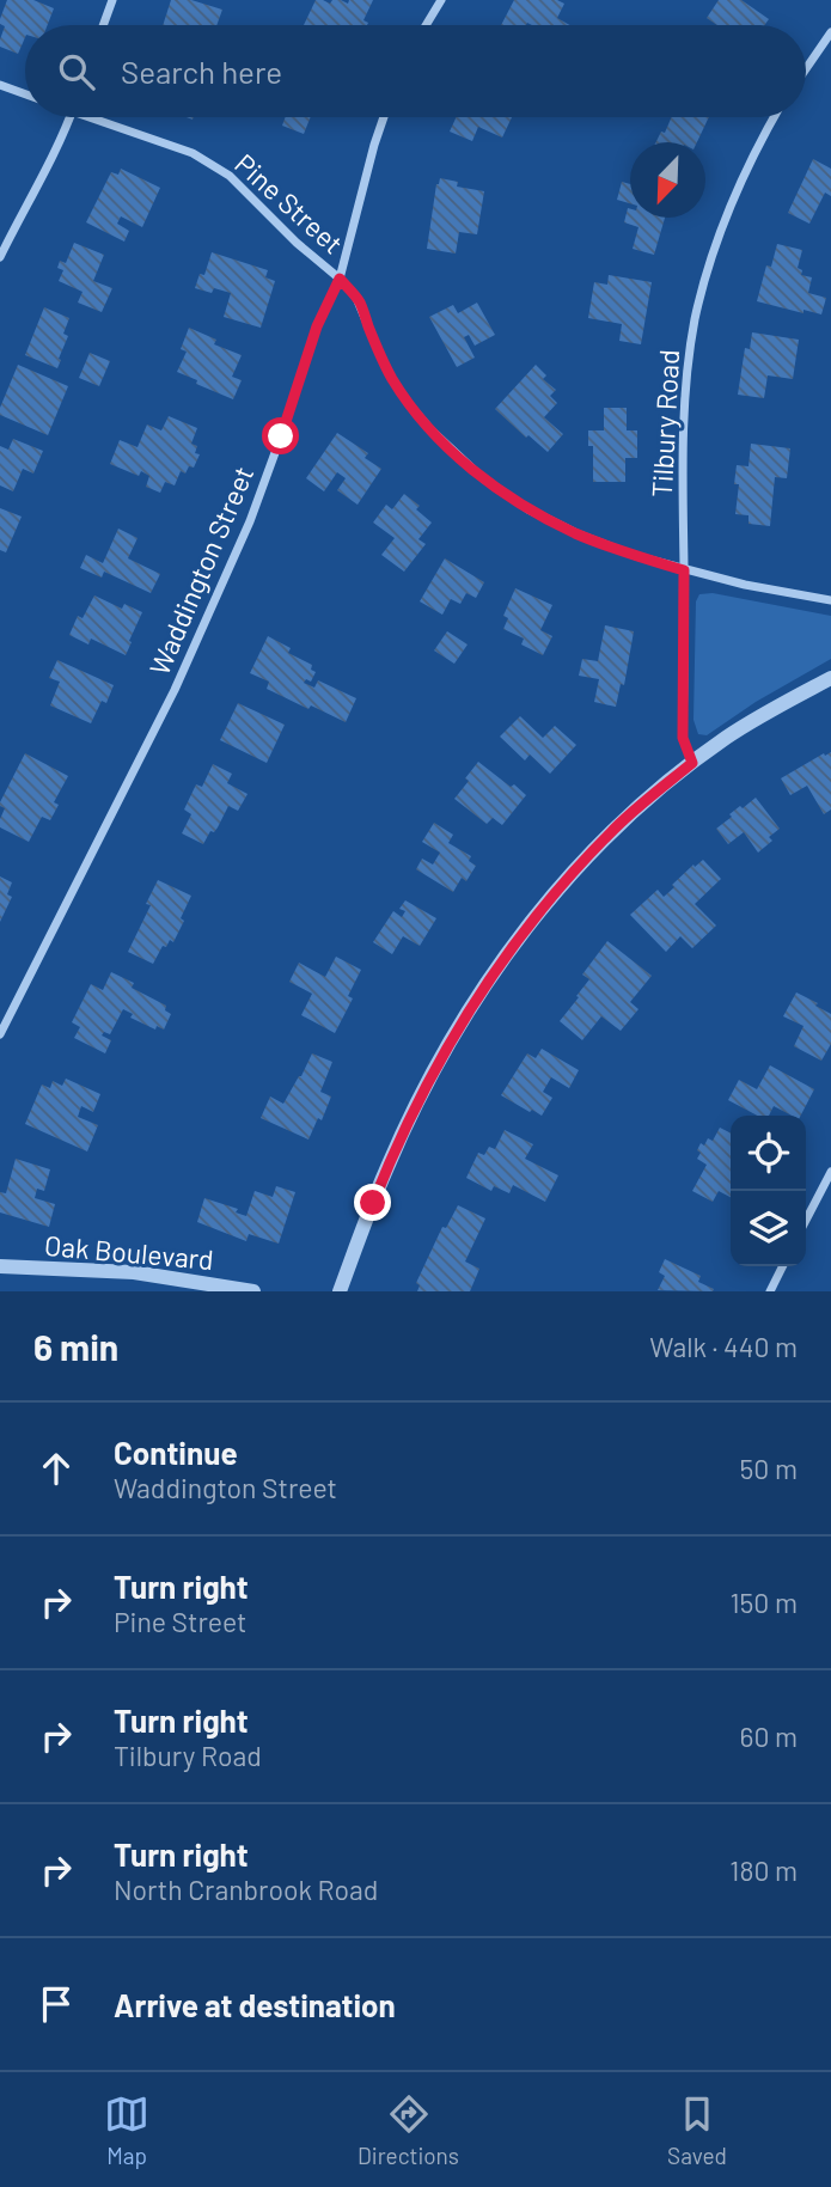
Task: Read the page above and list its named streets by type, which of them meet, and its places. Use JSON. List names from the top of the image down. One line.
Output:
{"streets":{"street":["Pine Street","Tilbury Road","Waddington Street","Oak Boulevard"]},"crossings":[["Pine Street","Tilbury Road"],["Pine Street","Waddington Street"]],"north":"bottom left","page":{"search":"Search here","heading":["6 min","Walk · 440 m"],"list":[["Continue","Waddington Street","50 m"],["Turn right","Pine Street","150 m"],["Turn right","Tilbury Road","60 m"],["Turn right","North Cranbrook Road","180 m"],"Arrive at destination"],"nav":["Map","Directions","Saved"]}}
